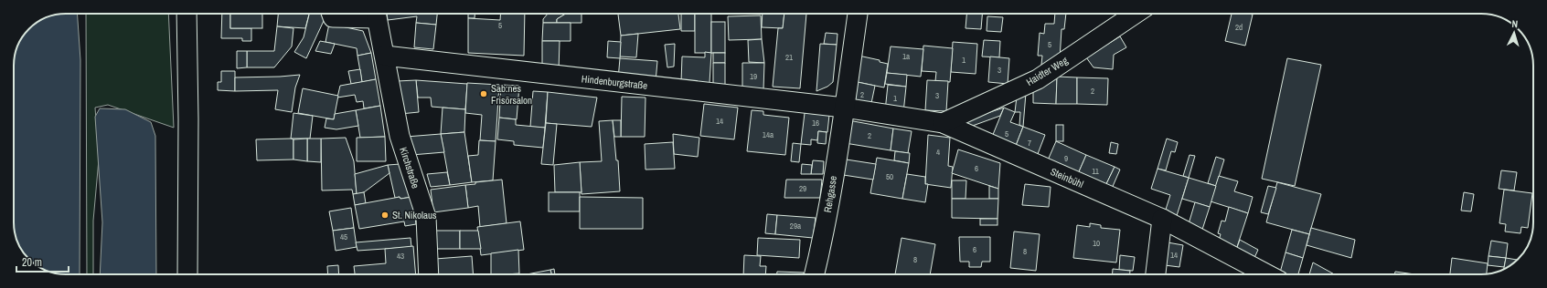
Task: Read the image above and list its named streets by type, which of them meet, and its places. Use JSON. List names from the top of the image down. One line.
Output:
{"streets":{"street":["Haidter Weg","Hindenburgstraße","Kirchstraße","Steinbühl","Rehgasse"]},"crossings":[["Haidter Weg","Steinbühl"],["Hindenburgstraße","Kirchstraße"],["Hindenburgstraße","Steinbühl"],["Hindenburgstraße","Rehgasse"],["Steinbühl","Rehgasse"]],"places":["Sab:nes Frisörsalon","St. Nikolaus"],"house_numbers":["5","2d","5","1a","21","1","3","19","2","2","3","1","14","16","5","14a","2","7","4","9","6","11","50","29","29a","45","10","6","8","14","43","8"],"scale_bar":"20 m","north":"top"}
